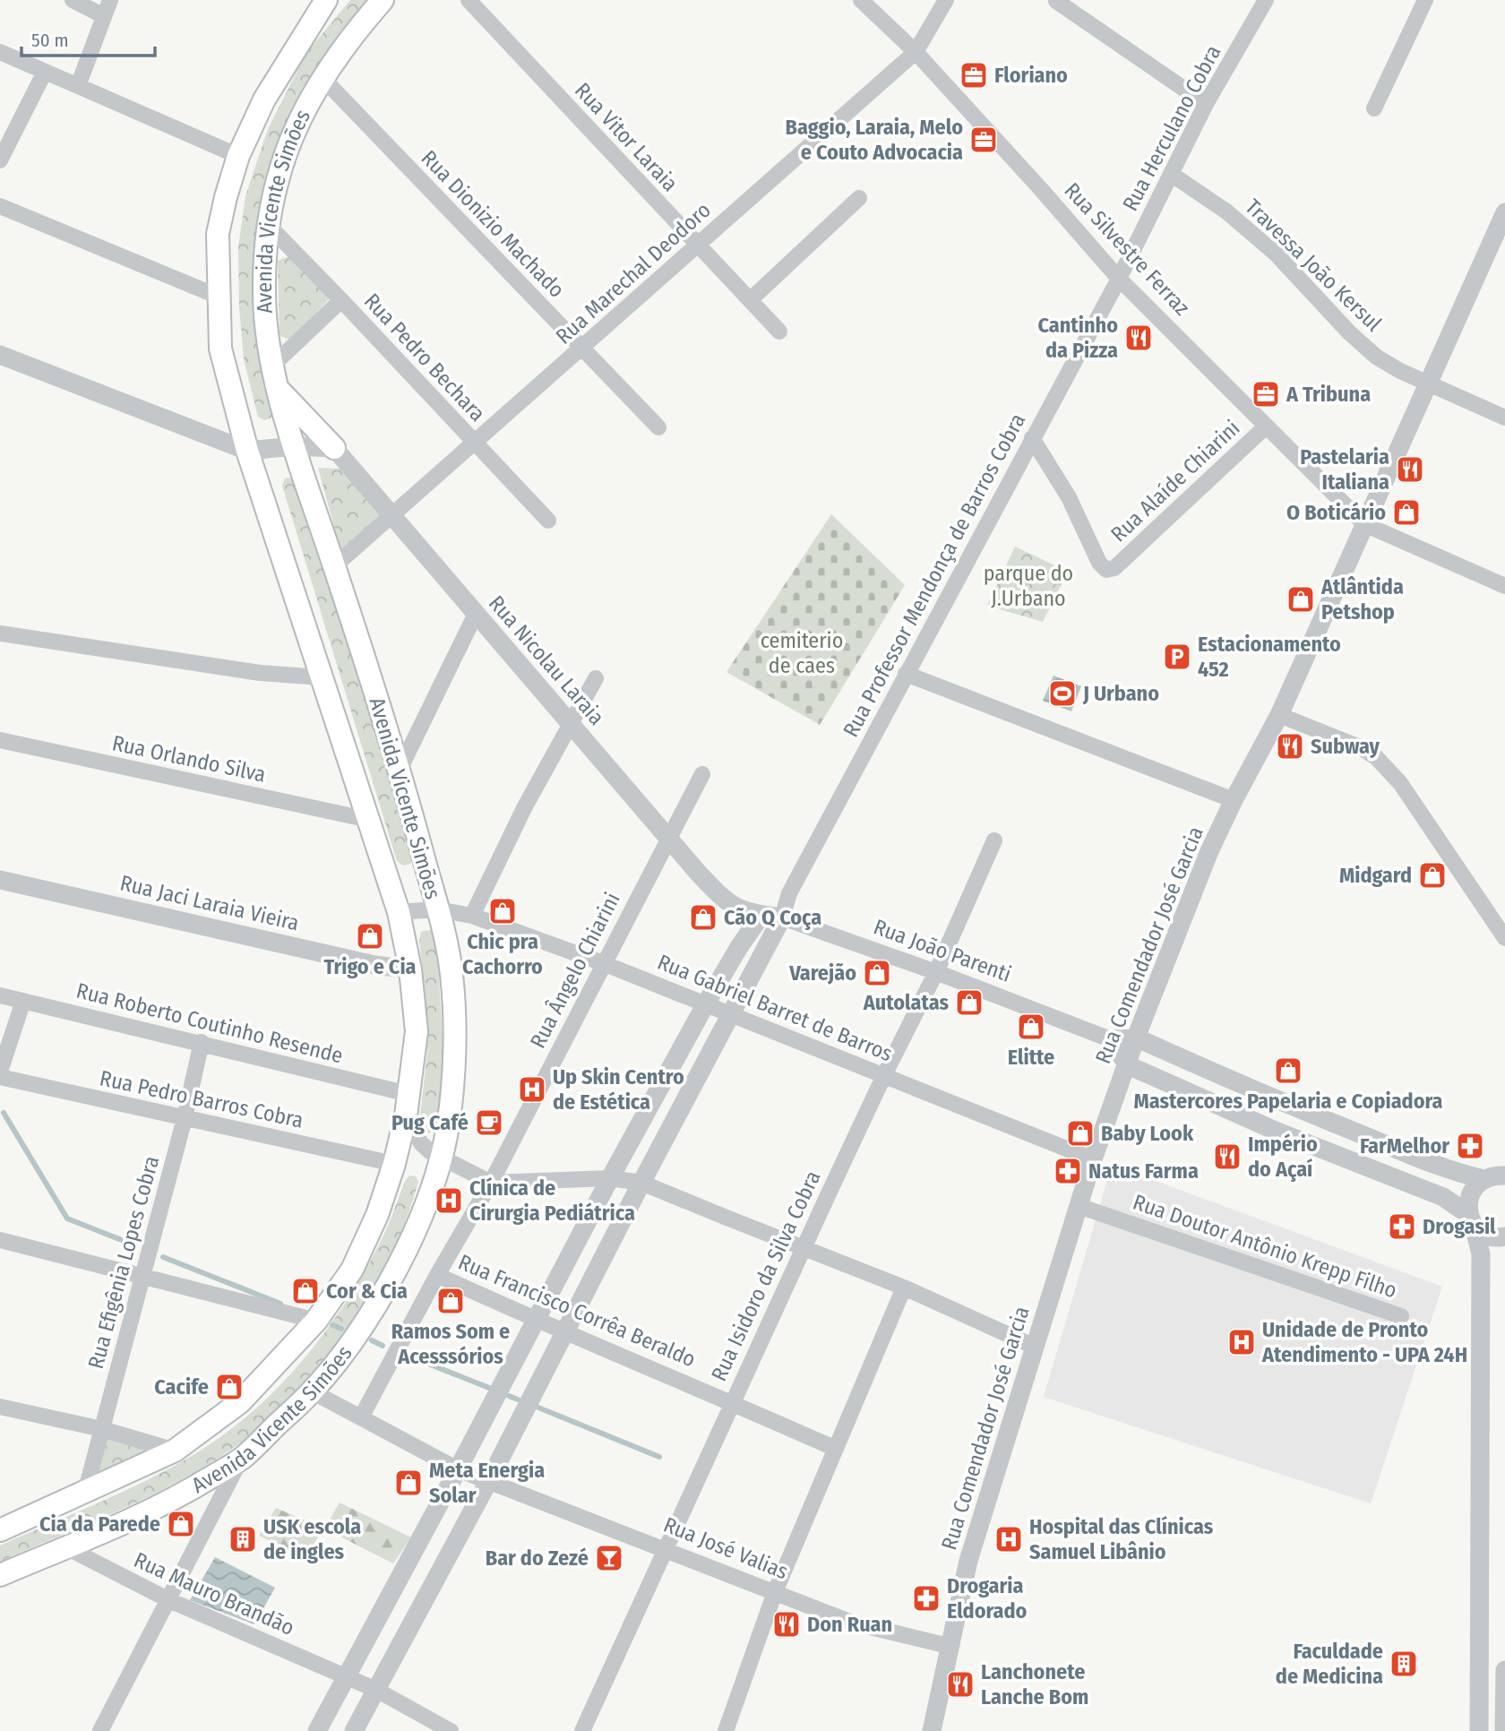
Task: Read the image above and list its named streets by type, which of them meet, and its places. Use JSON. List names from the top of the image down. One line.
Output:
{"streets":{"main road":["Avenida Vicente Simões"],"street":["Rua Herculano Cobra","Rua Vitor Laraia","Rua Dionizio Machado","Rua Silvestre Ferraz","Travessa João Kersul","Rua Marechal Deodoro","Rua Pedro Bechara","Rua Alaíde Chiarini","Rua Professor Mendonça de Barros Cobra","Rua Nicolau Laraia","Rua Orlando Silva","Rua Jaci Laraia Vieira","Rua Comendador José Garcia","Rua João Parenti","Rua Ângelo Chiarini","Rua Gabriel Barret de Barros","Rua Roberto Coutinho Resende","Rua Pedro Barros Cobra","Rua Doutor Antônio Krepp Filho","Rua Efigênia Lopes Cobra","Rua Isidoro da Silva Cobra","Rua Francisco Corrêa Beraldo","Rua José Valias","Rua Mauro Brandão"]},"crossings":[["Rua Herculano Cobra","Rua Silvestre Ferraz"],["Rua Herculano Cobra","Travessa João Kersul"],["Rua Herculano Cobra","Rua Professor Mendonça de Barros Cobra"],["Rua Vitor Laraia","Rua Marechal Deodoro"],["Avenida Vicente Simões","Rua Dionizio Machado"],["Avenida Vicente Simões","Rua Marechal Deodoro"],["Avenida Vicente Simões","Rua Pedro Bechara"],["Avenida Vicente Simões","Rua Orlando Silva"],["Avenida Vicente Simões","Rua Jaci Laraia Vieira"],["Avenida Vicente Simões","Rua Gabriel Barret de Barros"],["Avenida Vicente Simões","Rua Roberto Coutinho Resende"],["Avenida Vicente Simões","Rua Pedro Barros Cobra"],["Avenida Vicente Simões","Rua Efigênia Lopes Cobra"],["Avenida Vicente Simões","Rua José Valias"],["Avenida Vicente Simões","Rua Mauro Brandão"],["Rua Dionizio Machado","Rua Marechal Deodoro"],["Rua Silvestre Ferraz","Rua Marechal Deodoro"],["Rua Silvestre Ferraz","Rua Alaíde Chiarini"],["Rua Silvestre Ferraz","Rua Professor Mendonça de Barros Cobra"],["Rua Silvestre Ferraz","Rua Comendador José Garcia"],["Travessa João Kersul","Rua Comendador José Garcia"],["Rua Marechal Deodoro","Rua Pedro Bechara"],["Rua Marechal Deodoro","Rua Nicolau Laraia"],["Rua Alaíde Chiarini","Rua Professor Mendonça de Barros Cobra"],["Rua Professor Mendonça de Barros Cobra","Rua Nicolau Laraia"],["Rua Professor Mendonça de Barros Cobra","Rua João Parenti"],["Rua Nicolau Laraia","Rua João Parenti"],["Rua Nicolau Laraia","Rua Ângelo Chiarini"],["Rua Comendador José Garcia","Rua João Parenti"],["Rua Comendador José Garcia","Rua Gabriel Barret de Barros"],["Rua Comendador José Garcia","Rua Doutor Antônio Krepp Filho"],["Rua Comendador José Garcia","Rua José Valias"],["Rua João Parenti","Rua Isidoro da Silva Cobra"],["Rua Ângelo Chiarini","Rua Gabriel Barret de Barros"],["Rua Ângelo Chiarini","Rua Francisco Corrêa Beraldo"],["Rua Ângelo Chiarini","Rua José Valias"],["Rua Gabriel Barret de Barros","Rua Isidoro da Silva Cobra"],["Rua Roberto Coutinho Resende","Rua Efigênia Lopes Cobra"],["Rua Pedro Barros Cobra","Rua Efigênia Lopes Cobra"],["Rua Isidoro da Silva Cobra","Rua Francisco Corrêa Beraldo"],["Rua Isidoro da Silva Cobra","Rua José Valias"]],"parks":["parque do J.Urbano","cemiterio de caes"],"places":{"office":["Floriano","Baggio, Laraia, Melo e Couto Advocacia","A Tribuna"],"restaurant":["Cantinho da Pizza","Pastelaria Italiana","Subway","Império do Açaí","Don Ruan","Lanchonete Lanche Bom"],"shop":["O Boticário","Atlântida Petshop","Midgard","Chic pra Cachorro","Cão Q Coça","Trigo e Cia","Varejão","Autolatas","Elitte","Mastercores Papelaria e Copiadora","Baby Look","Cor & Cia","Ramos Som e Acesssórios","Cacife","Meta Energia Solar","Cia da Parede"],"parking":["Estacionamento 452"],"sports":["J Urbano"],"hospital":["Up Skin Centro de Estética","Clínica de Cirurgia Pediátrica","Unidade de Pronto Atendimento - UPA 24H","Hospital das Clínicas Samuel Libânio"],"cafe":["Pug Café"],"pharmacy":["FarMelhor","Natus Farma","Drogasil","Drogaria Eldorado"],"building":["USK escola de ingles","Faculdade de Medicina"],"bar":["Bar do Zezé"]},"scale_bar":"50 m"}
